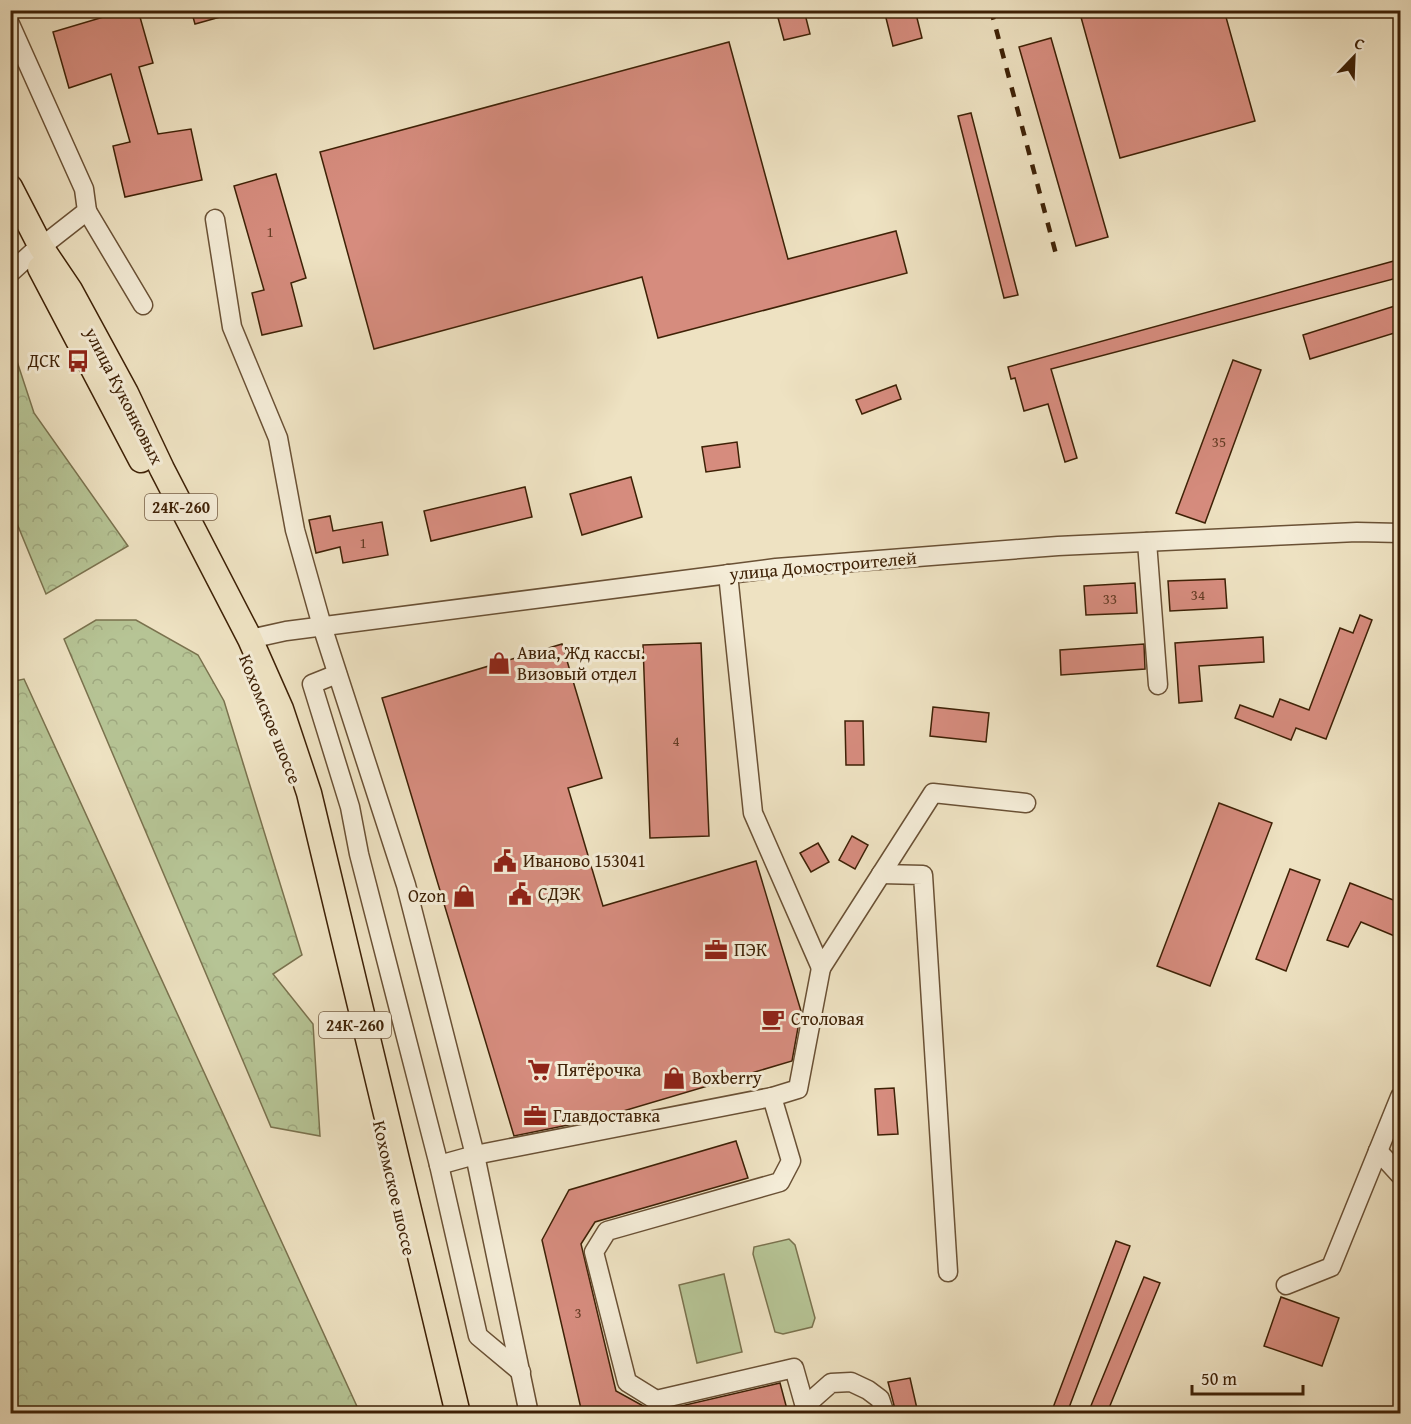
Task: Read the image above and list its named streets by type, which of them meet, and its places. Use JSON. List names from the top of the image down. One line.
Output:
{"streets":{"main road":["улица Куконковых","24К-260","Кохомское шоссе"],"street":["улица Домостроителей"]},"crossings":[["улица Куконковых","улица Домостроителей"],["улица Куконковых","Кохомское шоссе"],["улица Домостроителей","Кохомское шоссе"]],"places":{"bus stop":["ДСК"],"shop":["Авиа, Жд кассы. Визовый отдел","Ozon","Boxberry"],"public building":["Иваново 153041","СДЭК"],"office":["ПЭК","Главдоставка"],"cafe":["Столовая"],"supermarket":["Пятёрочка"]},"house_numbers":["1","35","1","34","33","4","3"],"scale_bar":"50 m","north":"top right"}
